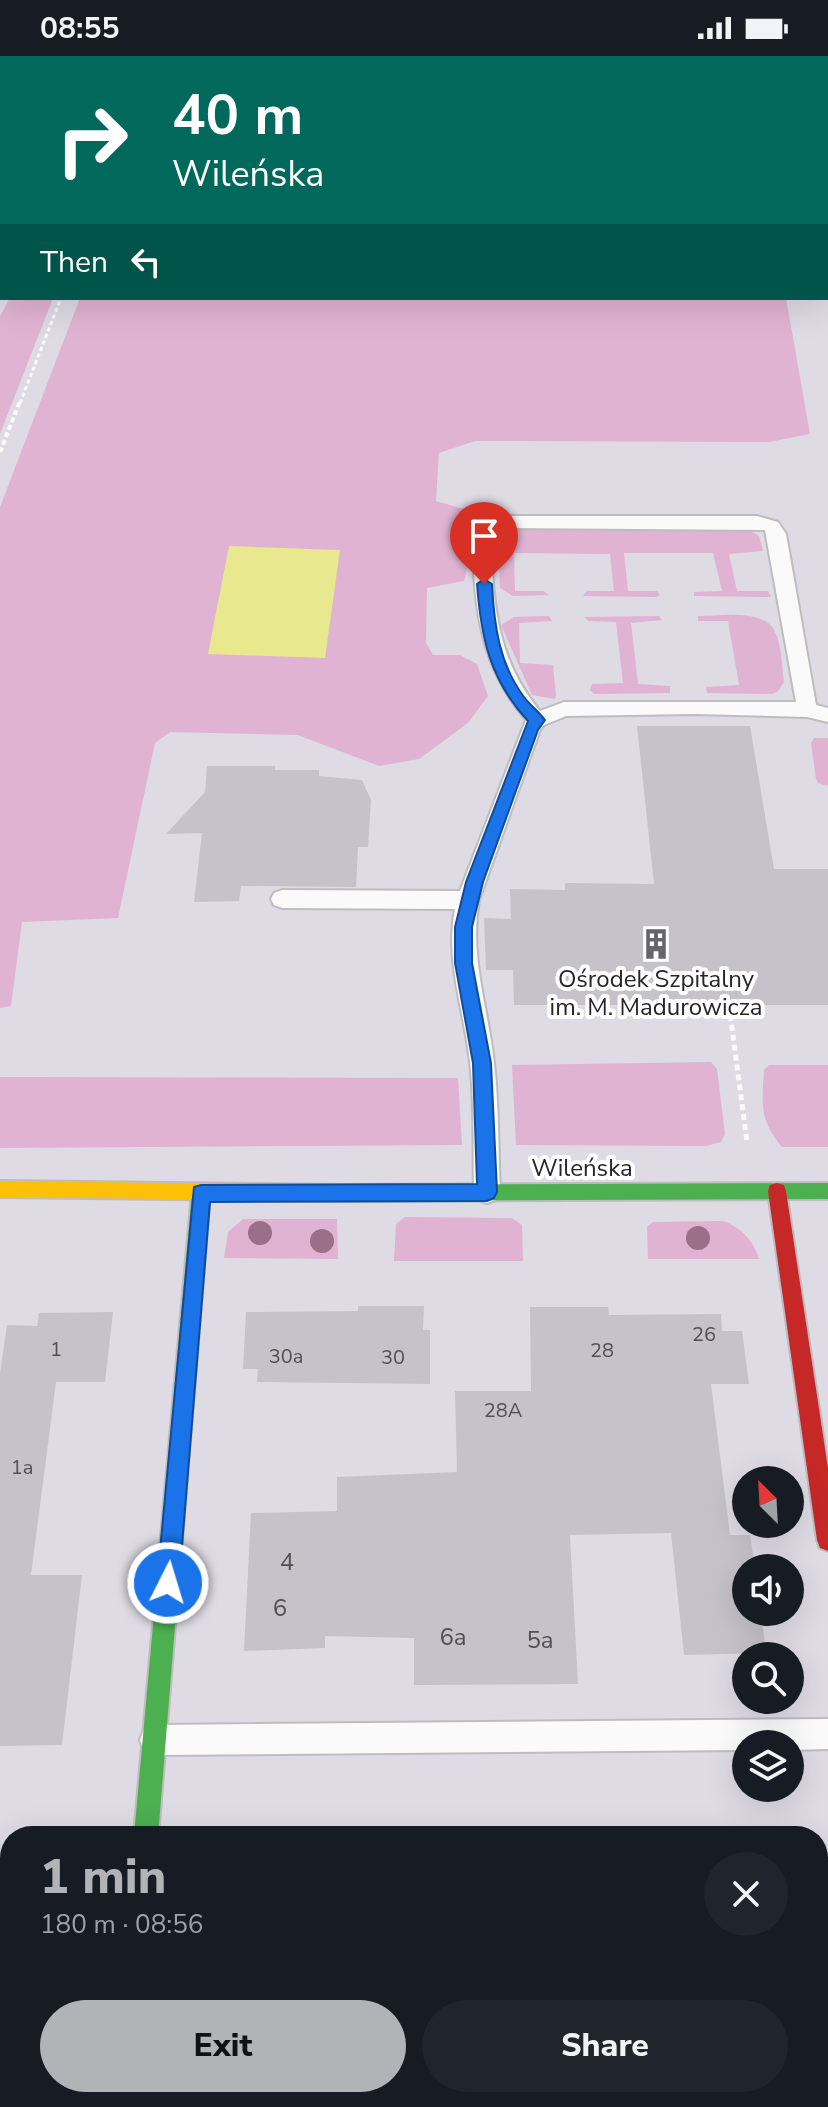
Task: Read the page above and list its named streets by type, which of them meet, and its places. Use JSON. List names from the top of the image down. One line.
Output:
{"streets":{"street":["Wileńska"]},"places":{"building":["Ośrodek Szpitalny im. M. Madurowicza"]},"house_numbers":["26","1","28","30a","30","28A","1a","4","6","6a","5a"],"north":"top left","page":{"status":"08:55","turn":["40 m","Wileńska"],"then":"Then","heading":["1 min","180 m · 08:56"],"buttons":["Exit","Share"]}}
